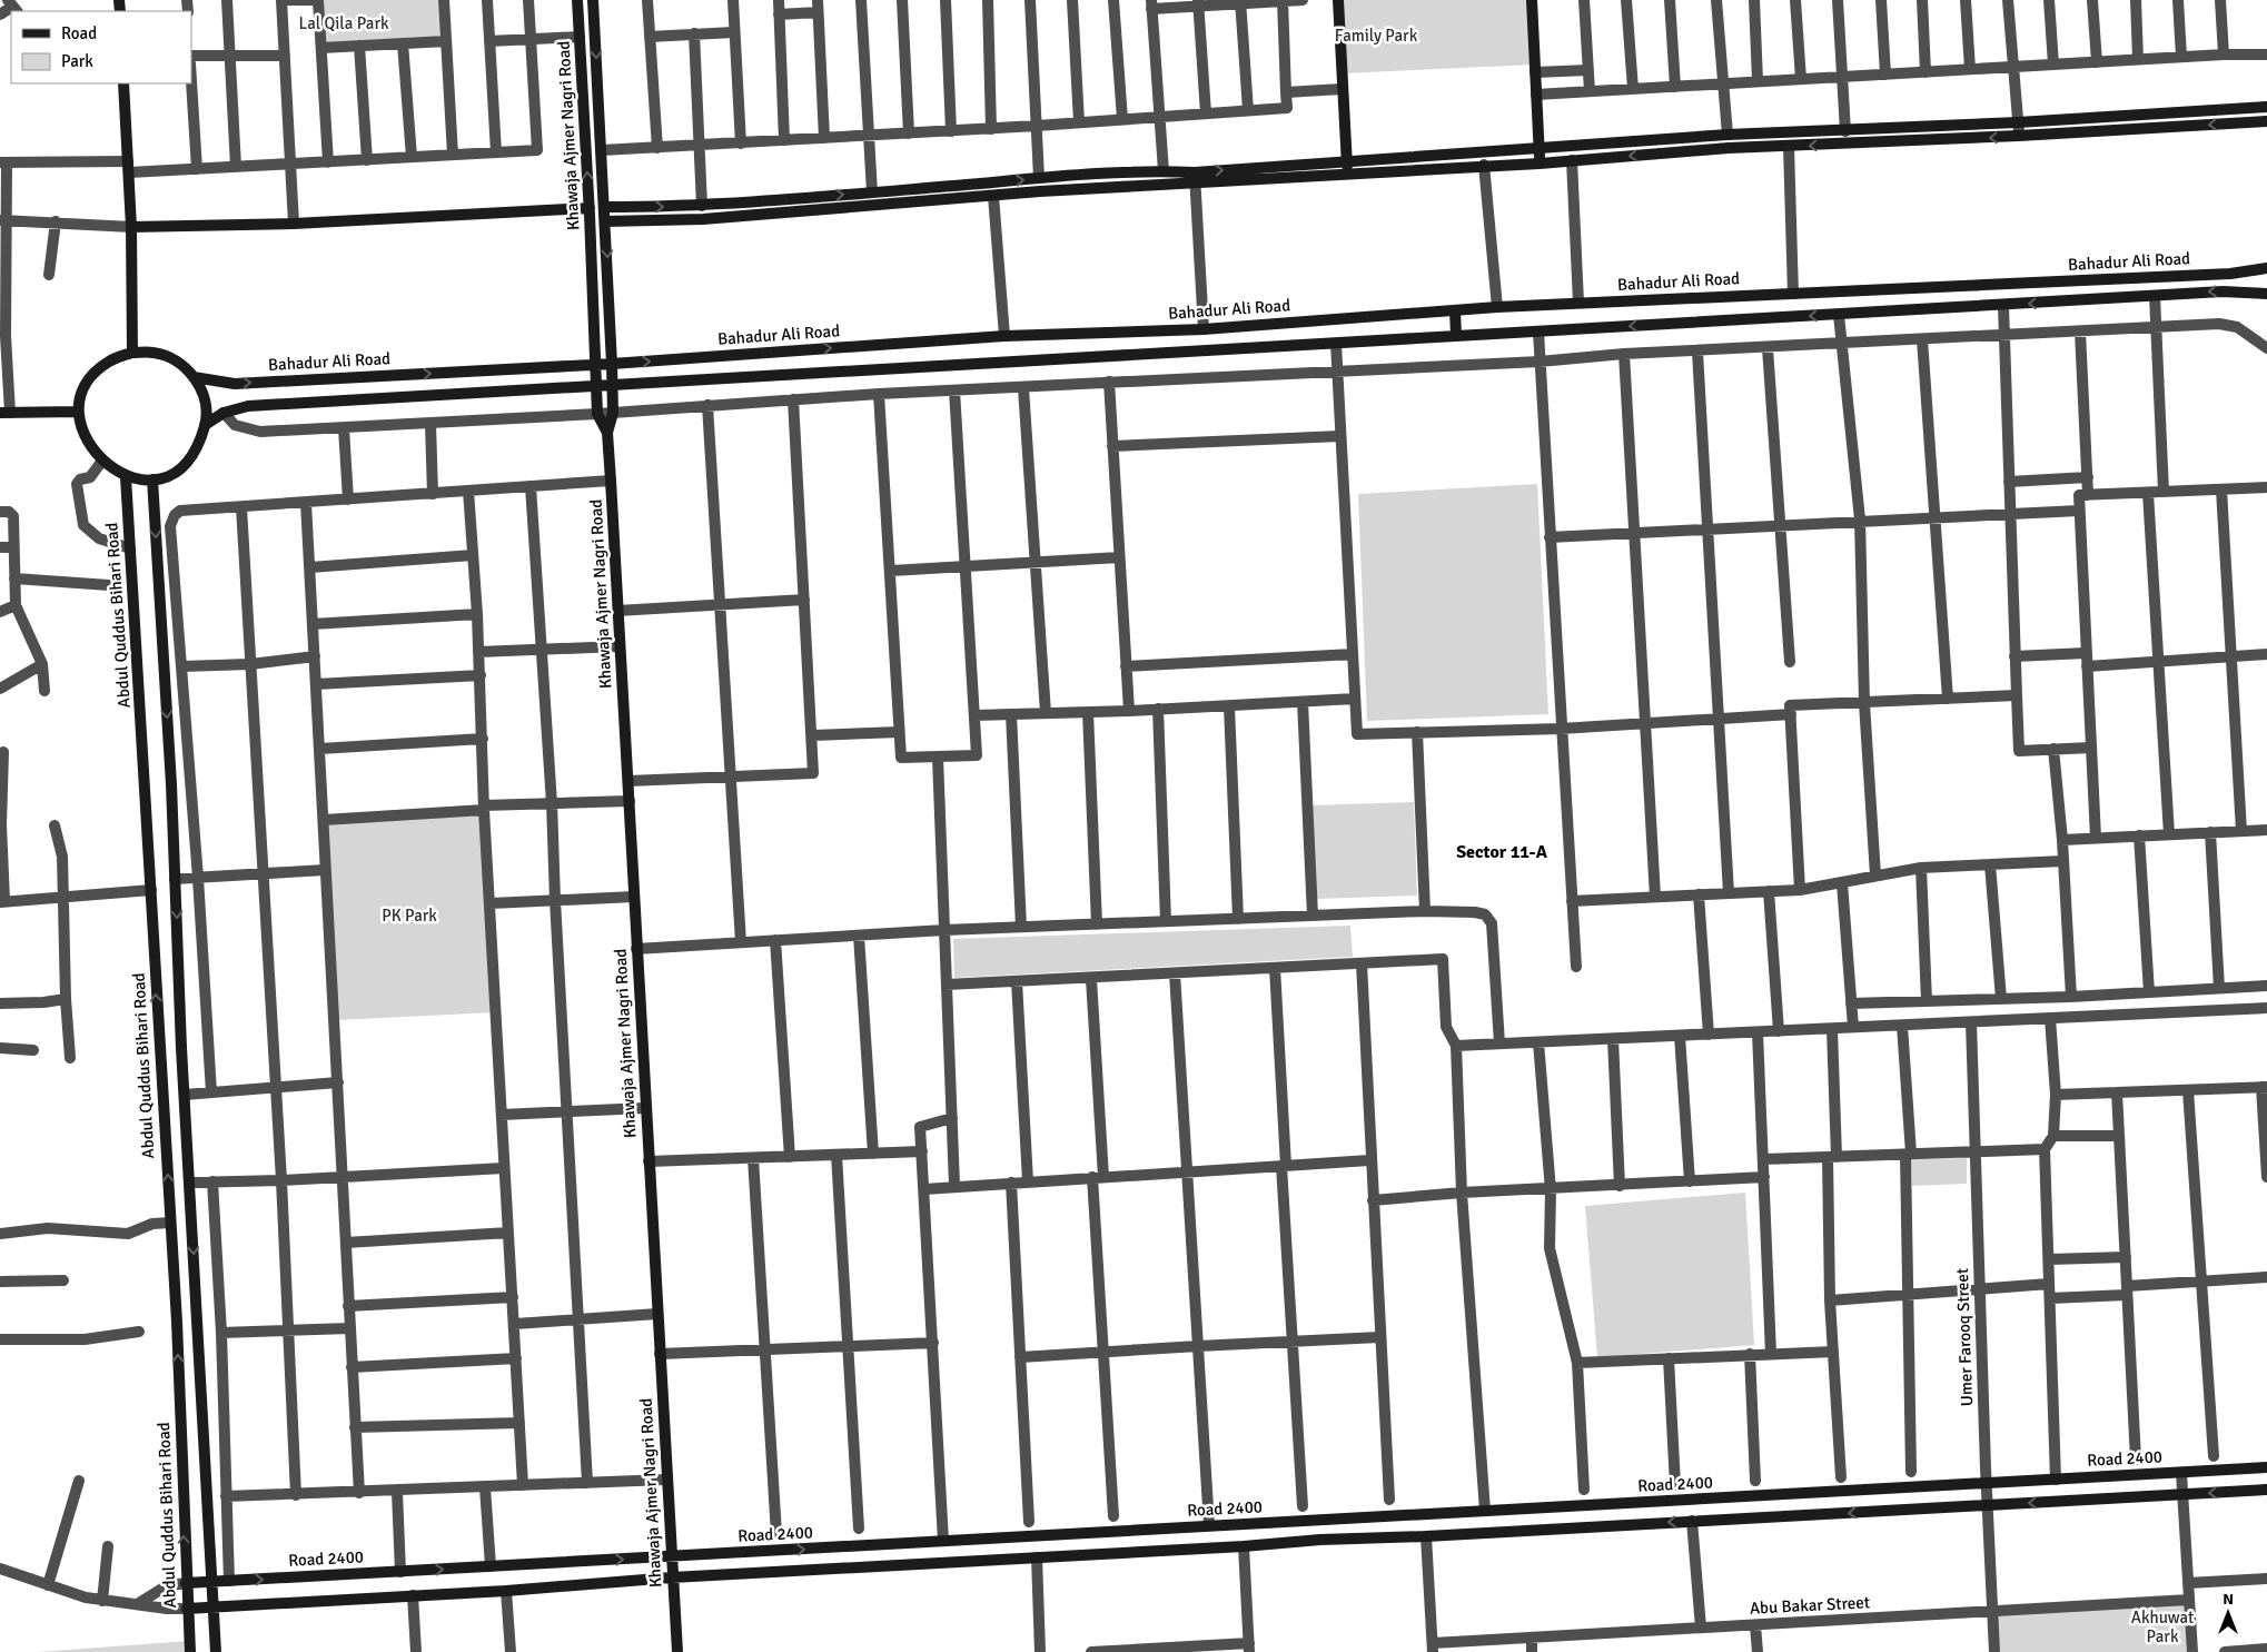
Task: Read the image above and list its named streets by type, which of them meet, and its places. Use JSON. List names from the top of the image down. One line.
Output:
{"streets":{"main road":["Khawaja Ajmer Nagri Road","Bahadur Ali Road","Abdul Quddus Bihari Road","Road 2400"],"street":["Umer Farooq Street","Abu Bakar Street"]},"crossings":[["Khawaja Ajmer Nagri Road","Bahadur Ali Road"],["Khawaja Ajmer Nagri Road","Road 2400"],["Bahadur Ali Road","Abdul Quddus Bihari Road"],["Abdul Quddus Bihari Road","Road 2400"],["Umer Farooq Street","Road 2400"],["Umer Farooq Street","Abu Bakar Street"]],"districts":["Sector 11-A"],"parks":["Lal Qila Park","Family Park","PK Park","Akhuwat Park"],"legend":["Road","Park"],"north":"top"}
